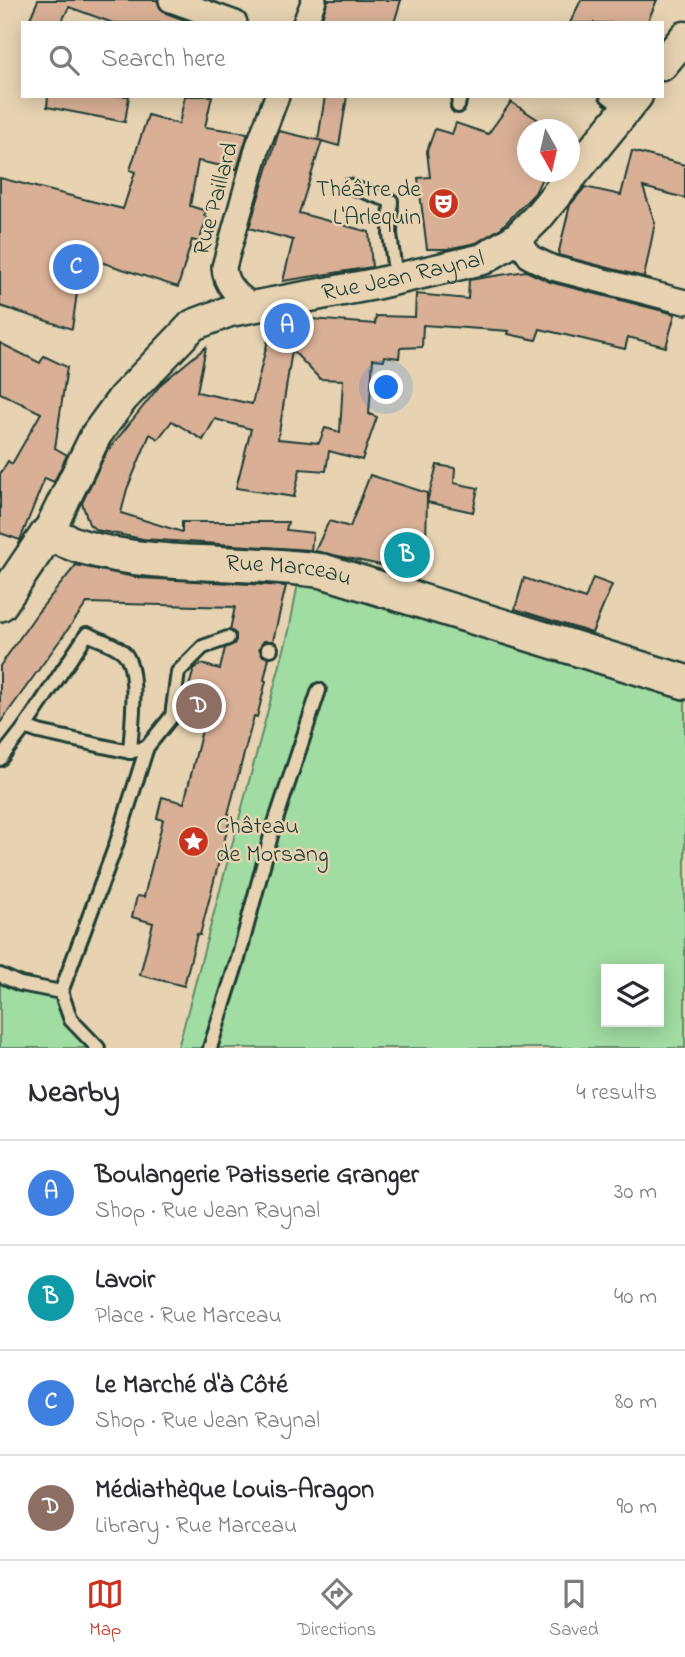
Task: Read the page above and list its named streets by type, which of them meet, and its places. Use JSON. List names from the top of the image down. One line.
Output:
{"streets":{"main road":["Rue Jean Raynal","Rue Marceau"],"street":["Rue Paillard"]},"crossings":[["Rue Paillard","Rue Jean Raynal"],["Rue Jean Raynal","Rue Marceau"]],"places":{"theatre":["Théâtre de L'Arlequin"],"place":["Château de Morsang"]},"north":"bottom","page":{"search":"Search here","pins":["C","A","B","D"],"heading":["Nearby","4 results"],"list":[{"mark":"A","name":"Boulangerie Patisserie Granger","note":"Shop · Rue Jean Raynal","value":"30 m"},{"mark":"B","name":"Lavoir","note":"Place · Rue Marceau","value":"40 m"},{"mark":"C","name":"Le Marché d'à Côté","note":"Shop · Rue Jean Raynal","value":"80 m"},{"mark":"D","name":"Médiathèque Louis-Aragon","note":"Library · Rue Marceau","value":"90 m"}],"nav":["Map","Directions","Saved"]}}
